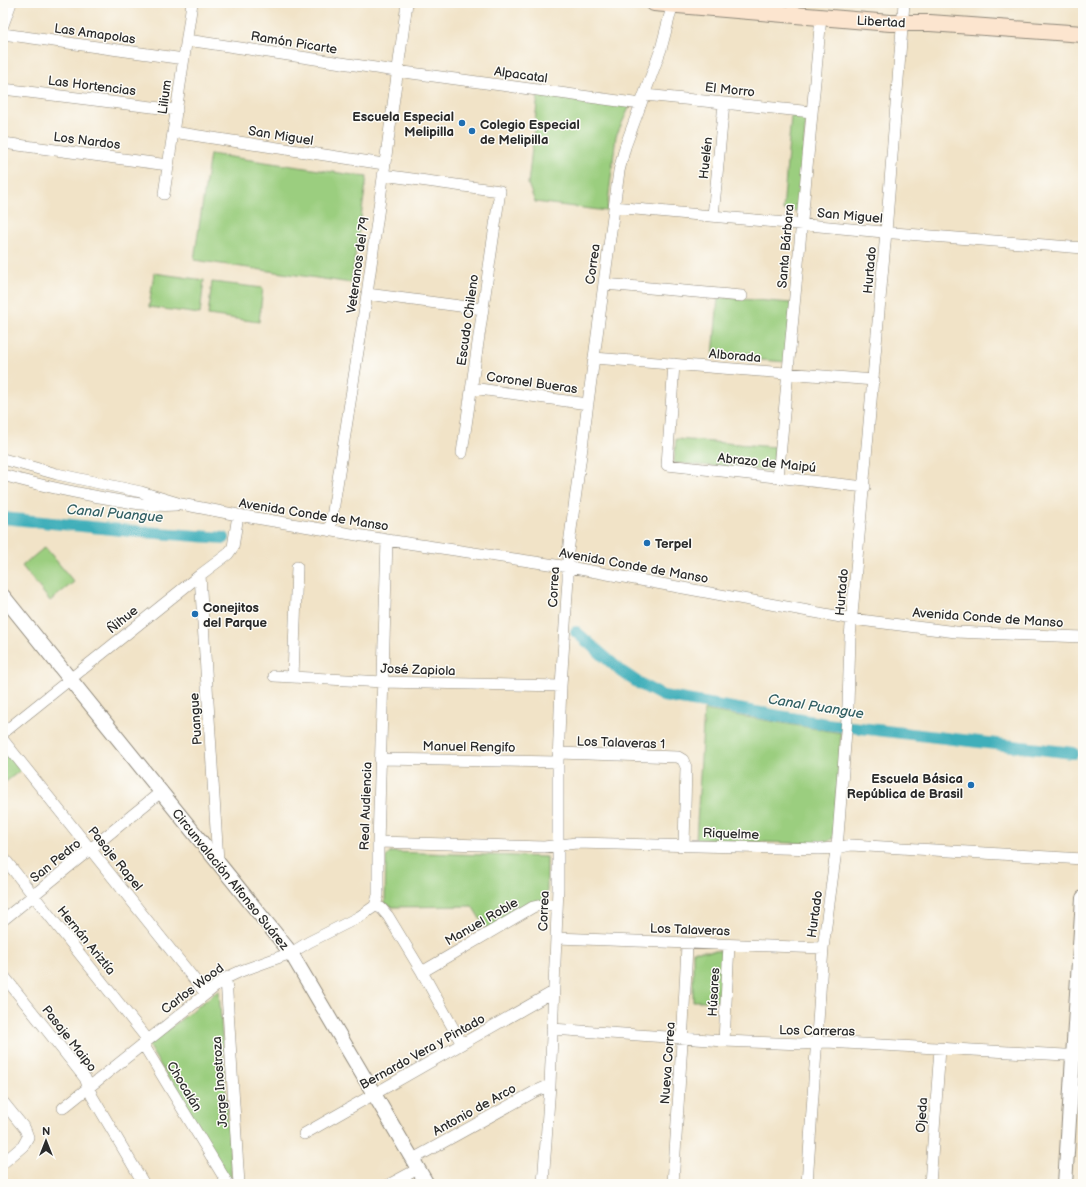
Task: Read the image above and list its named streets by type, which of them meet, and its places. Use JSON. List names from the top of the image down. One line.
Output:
{"streets":{"main road":["Libertad"],"street":["Las Amapolas","Ramón Picarte","Alpacatal","Las Hortencias","El Morro","Lilium","San Miguel","Los Nardos","Huelén","Santa Bárbara","Correa","Veteranos del 79","Hurtado","Escudo Chileno","Alborada","Coronel Bueras","Abrazo de Maipú","Avenida Conde de Manso","Ñihue","José Zapiola","Puangue","Los Talaveras 1","Manuel Rengifo","Real Audiencia","Riquelme","Pasaje Rapel","San Pedro","Circunvalación Alfonso Suárez","Manuel Roble","Los Talaveras","Hernán Ariztía","Carlos Wood","Húsares","Los Carreras","Pasaje Maipo","Bernardo Vera y Pintado","Nueva Correa","Jorge Inostroza","Chocalán","Antonio de Arco","Ojeda"]},"crossings":[["Libertad","Santa Bárbara"],["Libertad","Correa"],["Libertad","Hurtado"],["Las Amapolas","Lilium"],["Ramón Picarte","Alpacatal"],["Ramón Picarte","Lilium"],["Ramón Picarte","Veteranos del 79"],["Alpacatal","El Morro"],["Alpacatal","Correa"],["Alpacatal","Veteranos del 79"],["Las Hortencias","Lilium"],["El Morro","Huelén"],["El Morro","Santa Bárbara"],["El Morro","Correa"],["Lilium","San Miguel"],["Lilium","Los Nardos"],["San Miguel","Huelén"],["San Miguel","Santa Bárbara"],["San Miguel","Correa"],["San Miguel","Veteranos del 79"],["San Miguel","Hurtado"],["San Miguel","Escudo Chileno"],["Santa Bárbara","Alborada"],["Santa Bárbara","Abrazo de Maipú"],["Correa","Alborada"],["Correa","Coronel Bueras"],["Correa","Avenida Conde de Manso"],["Correa","José Zapiola"],["Correa","Los Talaveras 1"],["Correa","Manuel Rengifo"],["Correa","Riquelme"],["Correa","Manuel Roble"],["Correa","Los Talaveras"],["Correa","Los Carreras"],["Correa","Bernardo Vera y Pintado"],["Correa","Antonio de Arco"],["Veteranos del 79","Avenida Conde de Manso"],["Hurtado","Alborada"],["Hurtado","Abrazo de Maipú"],["Hurtado","Avenida Conde de Manso"],["Hurtado","Riquelme"],["Hurtado","Los Talaveras"],["Hurtado","Los Carreras"],["Escudo Chileno","Coronel Bueras"],["Alborada","Abrazo de Maipú"],["Avenida Conde de Manso","Ñihue"],["Avenida Conde de Manso","Real Audiencia"],["Ñihue","Puangue"],["Ñihue","Circunvalación Alfonso Suárez"],["José Zapiola","Real Audiencia"],["Puangue","Circunvalación Alfonso Suárez"],["Los Talaveras 1","Manuel Rengifo"],["Los Talaveras 1","Riquelme"],["Manuel Rengifo","Real Audiencia"],["Real Audiencia","Riquelme"],["Real Audiencia","Carlos Wood"],["Pasaje Rapel","San Pedro"],["Pasaje Rapel","Carlos Wood"],["San Pedro","Circunvalación Alfonso Suárez"],["San Pedro","Hernán Ariztía"],["Circunvalación Alfonso Suárez","Carlos Wood"],["Circunvalación Alfonso Suárez","Bernardo Vera y Pintado"],["Circunvalación Alfonso Suárez","Antonio de Arco"],["Los Talaveras","Húsares"],["Los Talaveras","Nueva Correa"],["Hernán Ariztía","Carlos Wood"],["Hernán Ariztía","Chocalán"],["Carlos Wood","Pasaje Maipo"],["Carlos Wood","Jorge Inostroza"],["Carlos Wood","Chocalán"],["Húsares","Los Carreras"],["Los Carreras","Nueva Correa"],["Los Carreras","Ojeda"]],"water":["Canal Puangue"],"places":["Escuela Especial Melipilla","Colegio Especial de Melipilla","Terpel","Conejitos del Parque","Escuela Básica República de Brasil"],"north":"top"}
